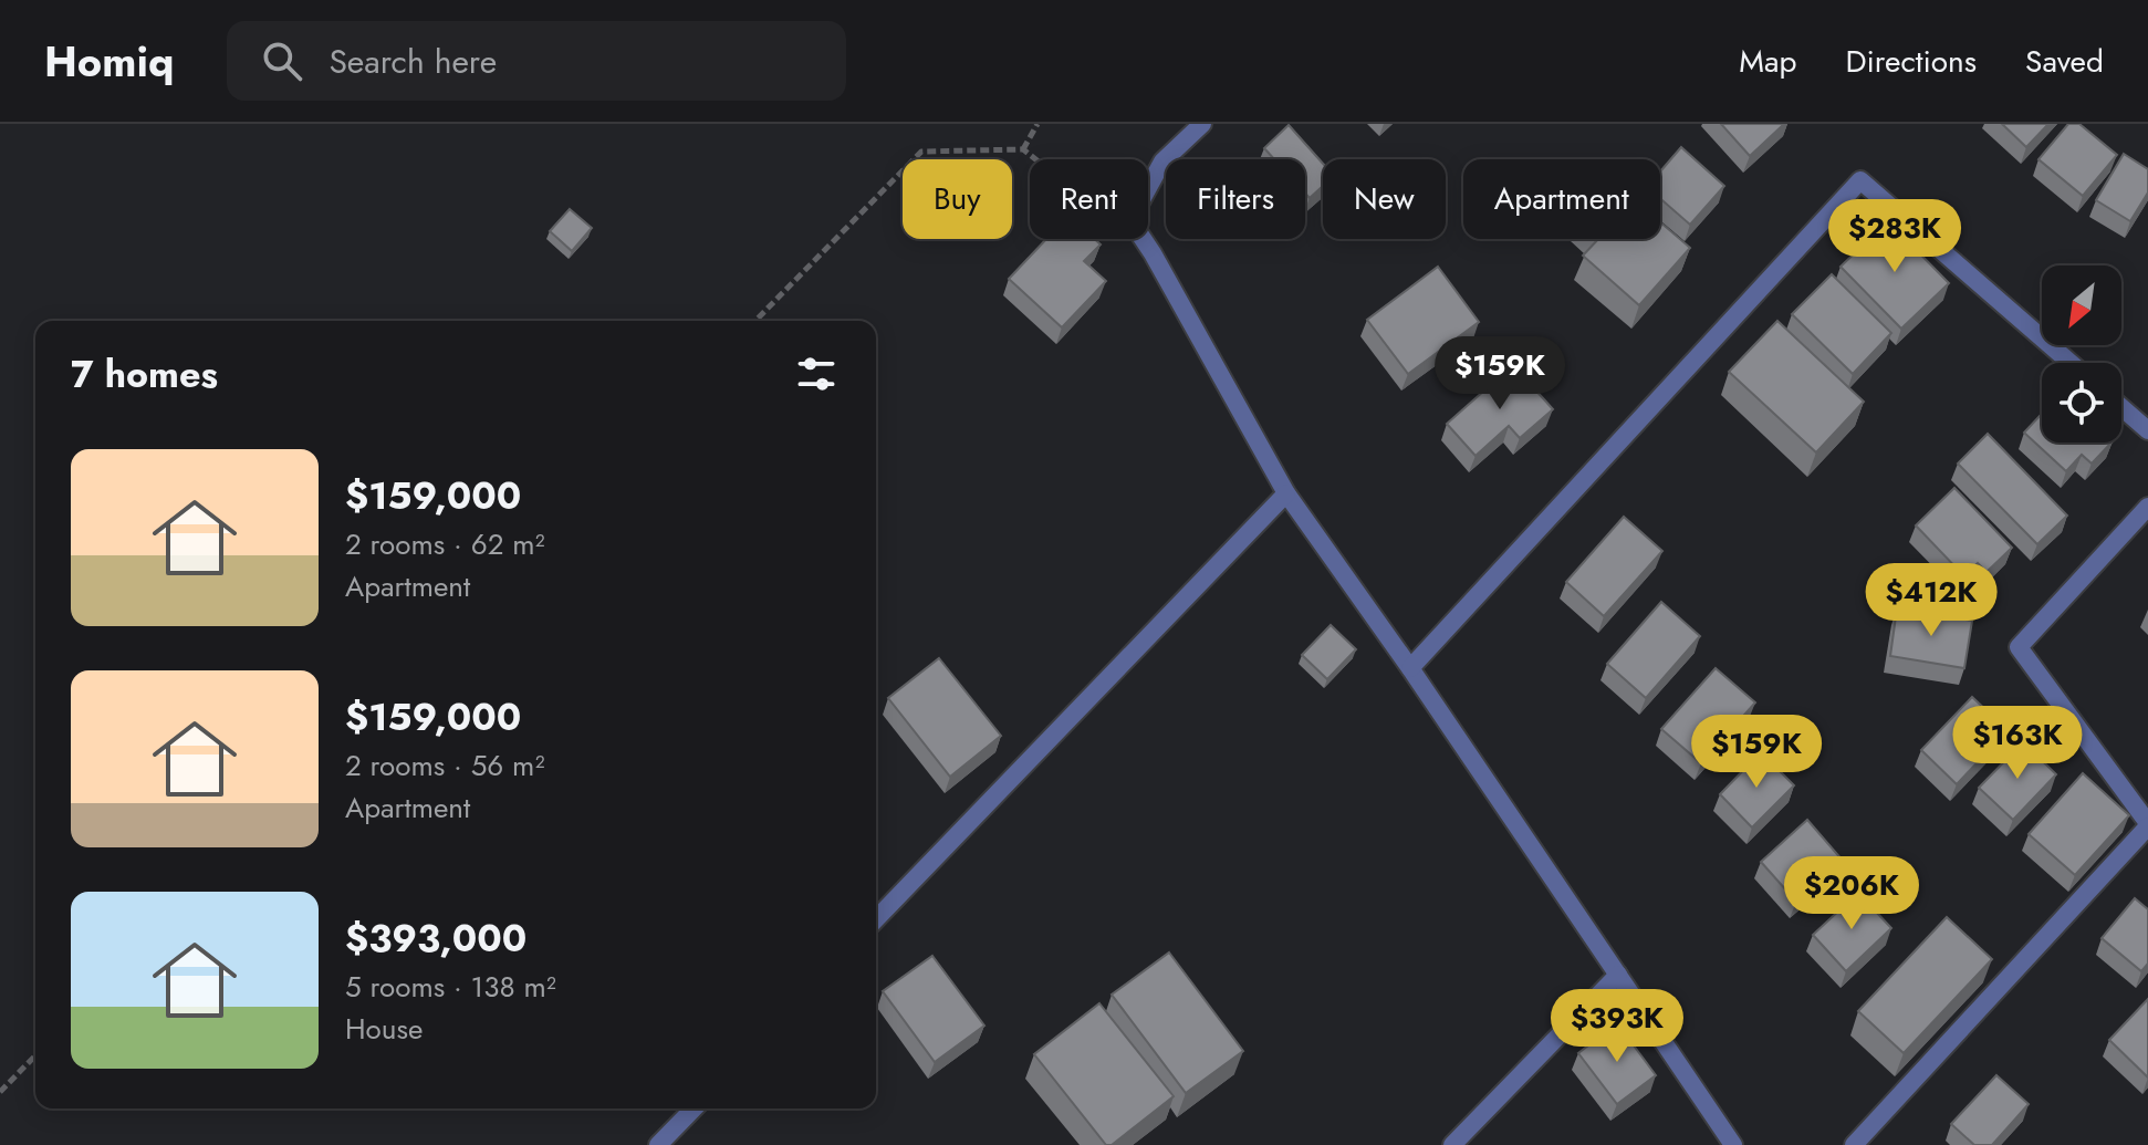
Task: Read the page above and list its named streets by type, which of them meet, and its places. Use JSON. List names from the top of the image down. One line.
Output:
{"north":"bottom left","page":{"header":"Homiq","search":"Search here","nav":["Map","Directions","Saved"],"chip":["Buy","Rent","Filters","New","Apartment"],"price":["$283K","$159K","$412K","$163K","$159K","$206K","$393K"],"heading":"7 homes","list":[{"name":"$159,000","note":"2 rooms · 62 m² · Apartment"},{"name":"$159,000","note":"2 rooms · 56 m² · Apartment"},{"name":"$393,000","note":"5 rooms · 138 m² · House"}]}}
